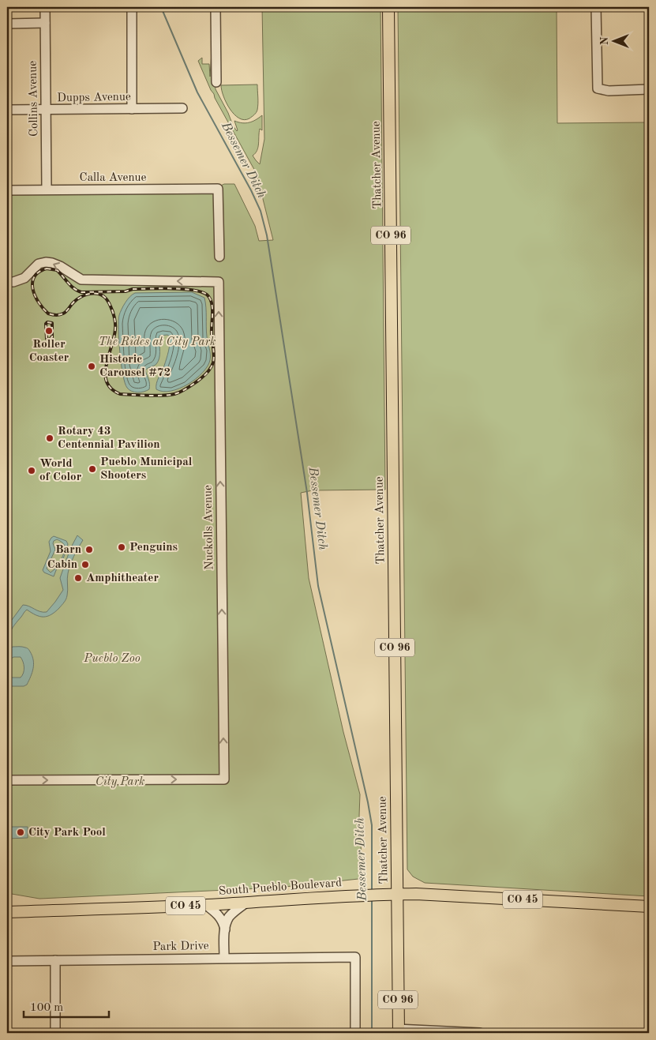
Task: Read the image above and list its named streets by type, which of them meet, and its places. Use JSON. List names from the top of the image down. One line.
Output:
{"streets":{"main road":["Thatcher Avenue","CO 96","South Pueblo Boulevard","CO 45"],"street":["Dupps Avenue","Collins Avenue","Calla Avenue","Nuckolls Avenue","Park Drive"]},"crossings":[["Dupps Avenue","Collins Avenue"],["Collins Avenue","Calla Avenue"],["Thatcher Avenue","South Pueblo Boulevard"]],"water":["Bessemer Ditch"],"parks":["The Rides at City Park","Pueblo Zoo","City Park"],"places":["Roller Coaster","Historic Carousel #72","Rotary 43 Centennial Pavilion","Pueblo Municipal Shooters","World of Color","Penguins","Barn","Cabin","Amphitheater","City Park Pool"],"scale_bar":"100 m","north":"left"}
